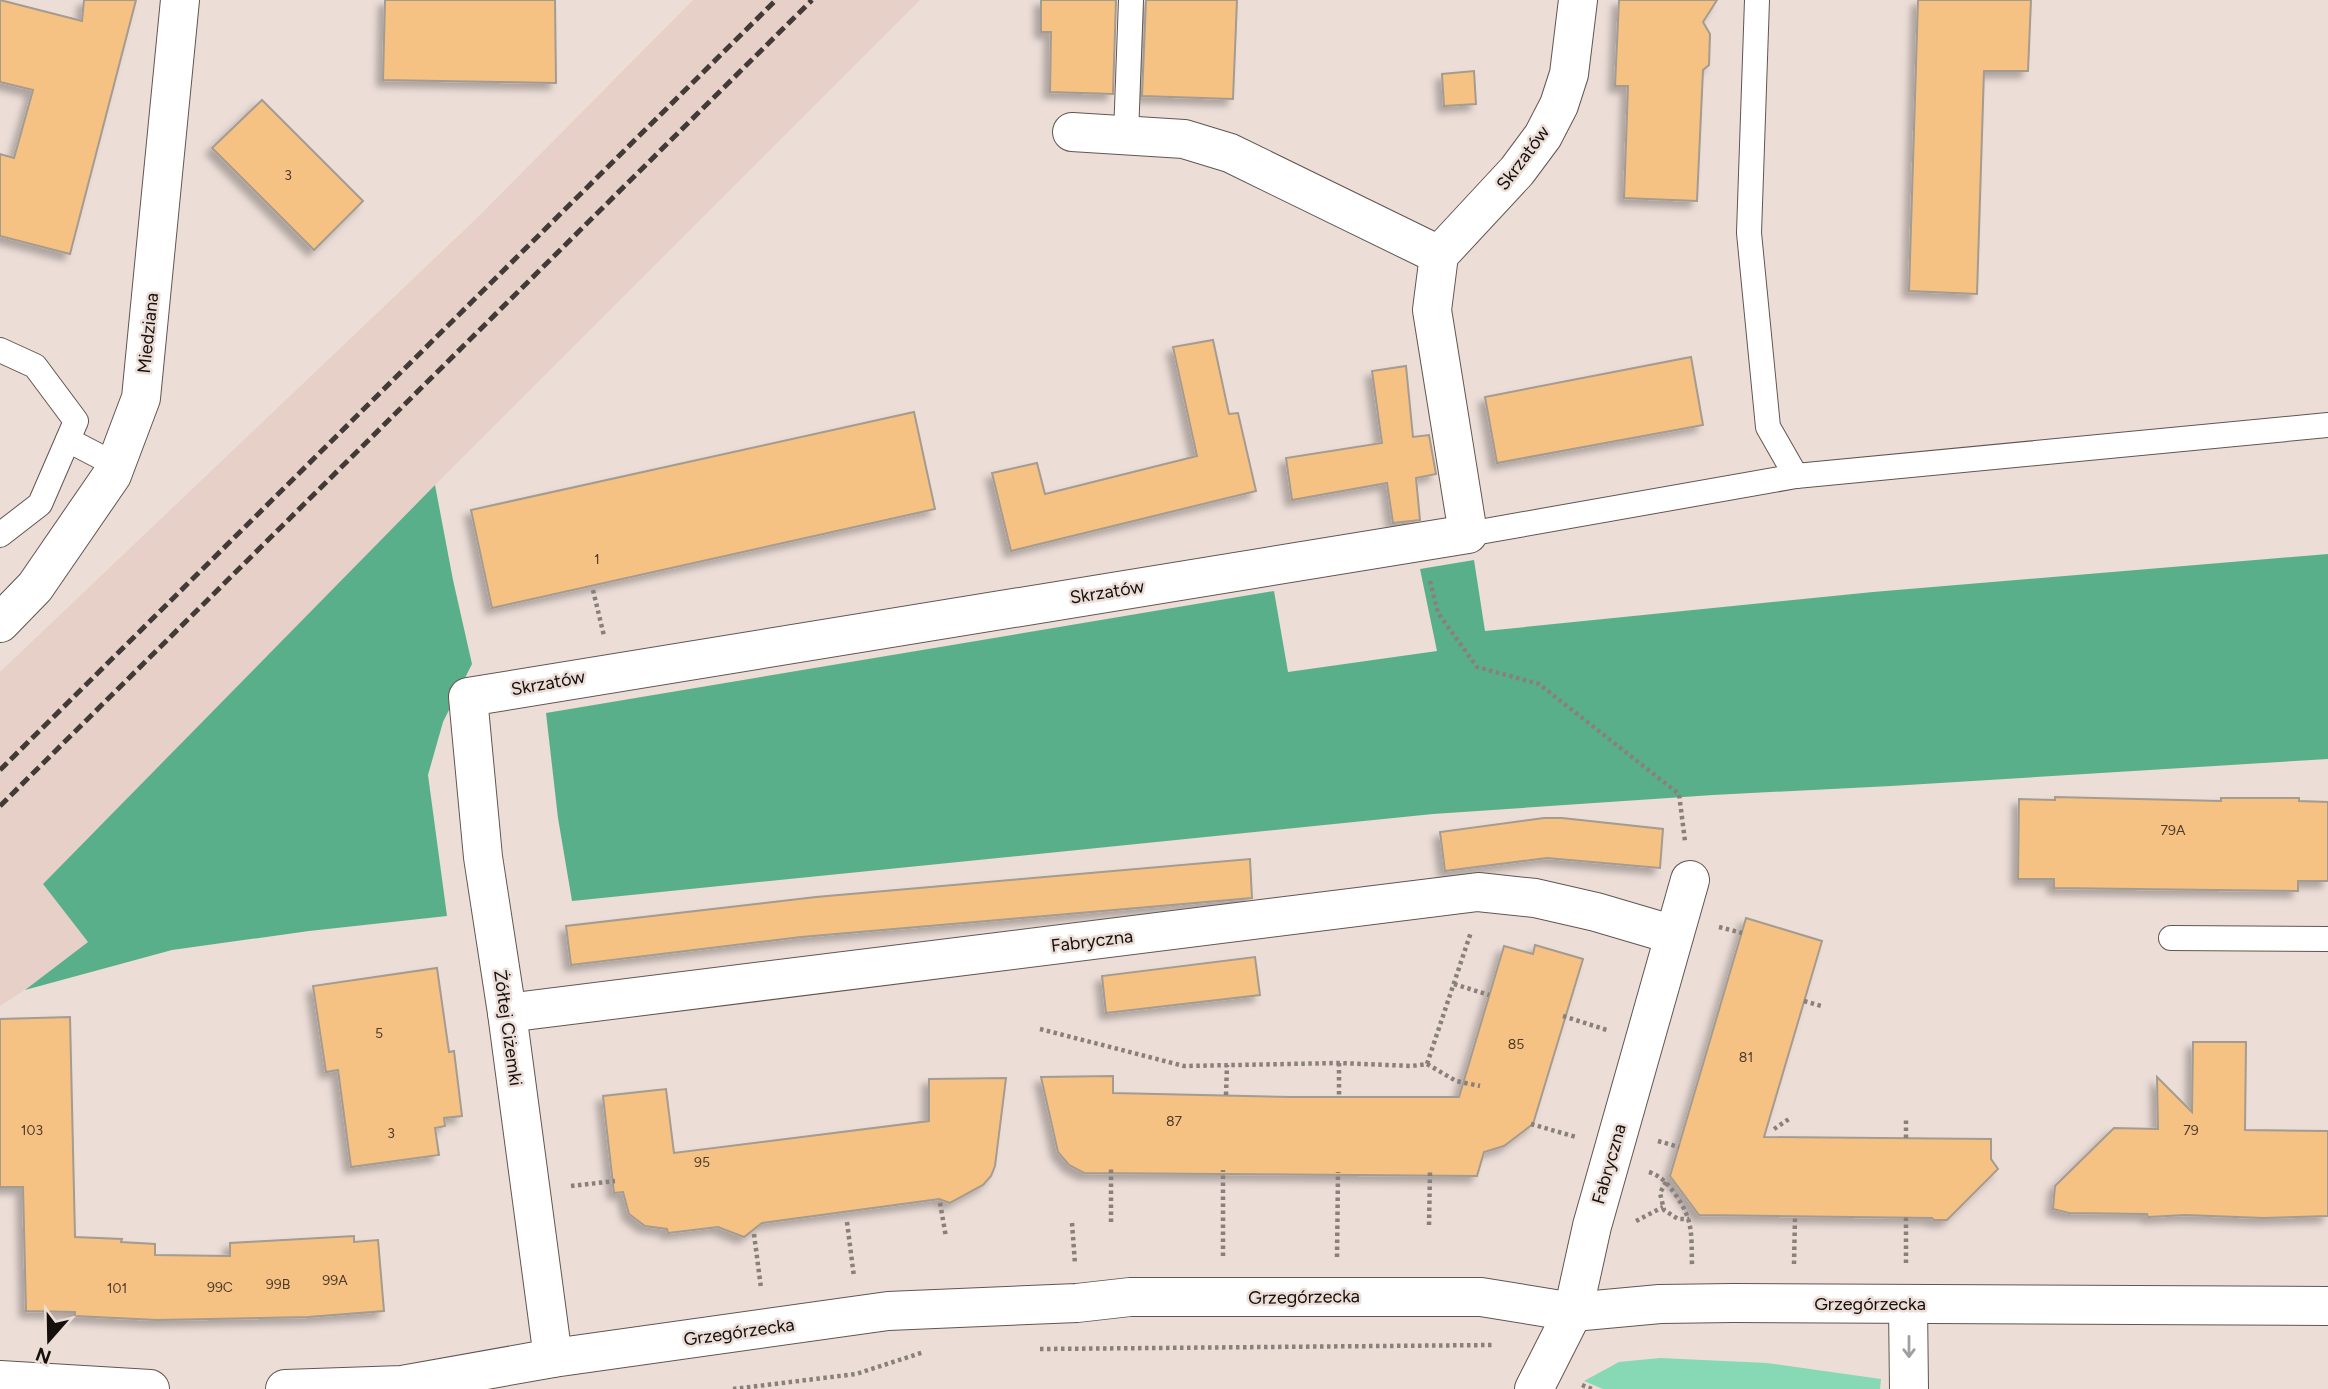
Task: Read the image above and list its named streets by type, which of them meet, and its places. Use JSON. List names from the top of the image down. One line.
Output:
{"streets":{"street":["Skrzatów","Miedziana","Fabryczna","Żółtej Ciżemki","Grzegórzecka"]},"crossings":[["Skrzatów","Żółtej Ciżemki"],["Fabryczna","Żółtej Ciżemki"],["Fabryczna","Grzegórzecka"],["Żółtej Ciżemki","Grzegórzecka"]],"house_numbers":["3","1","79A","5","85","81","87","103","79","3","95","99A","99B","99C","101"],"north":"bottom"}
